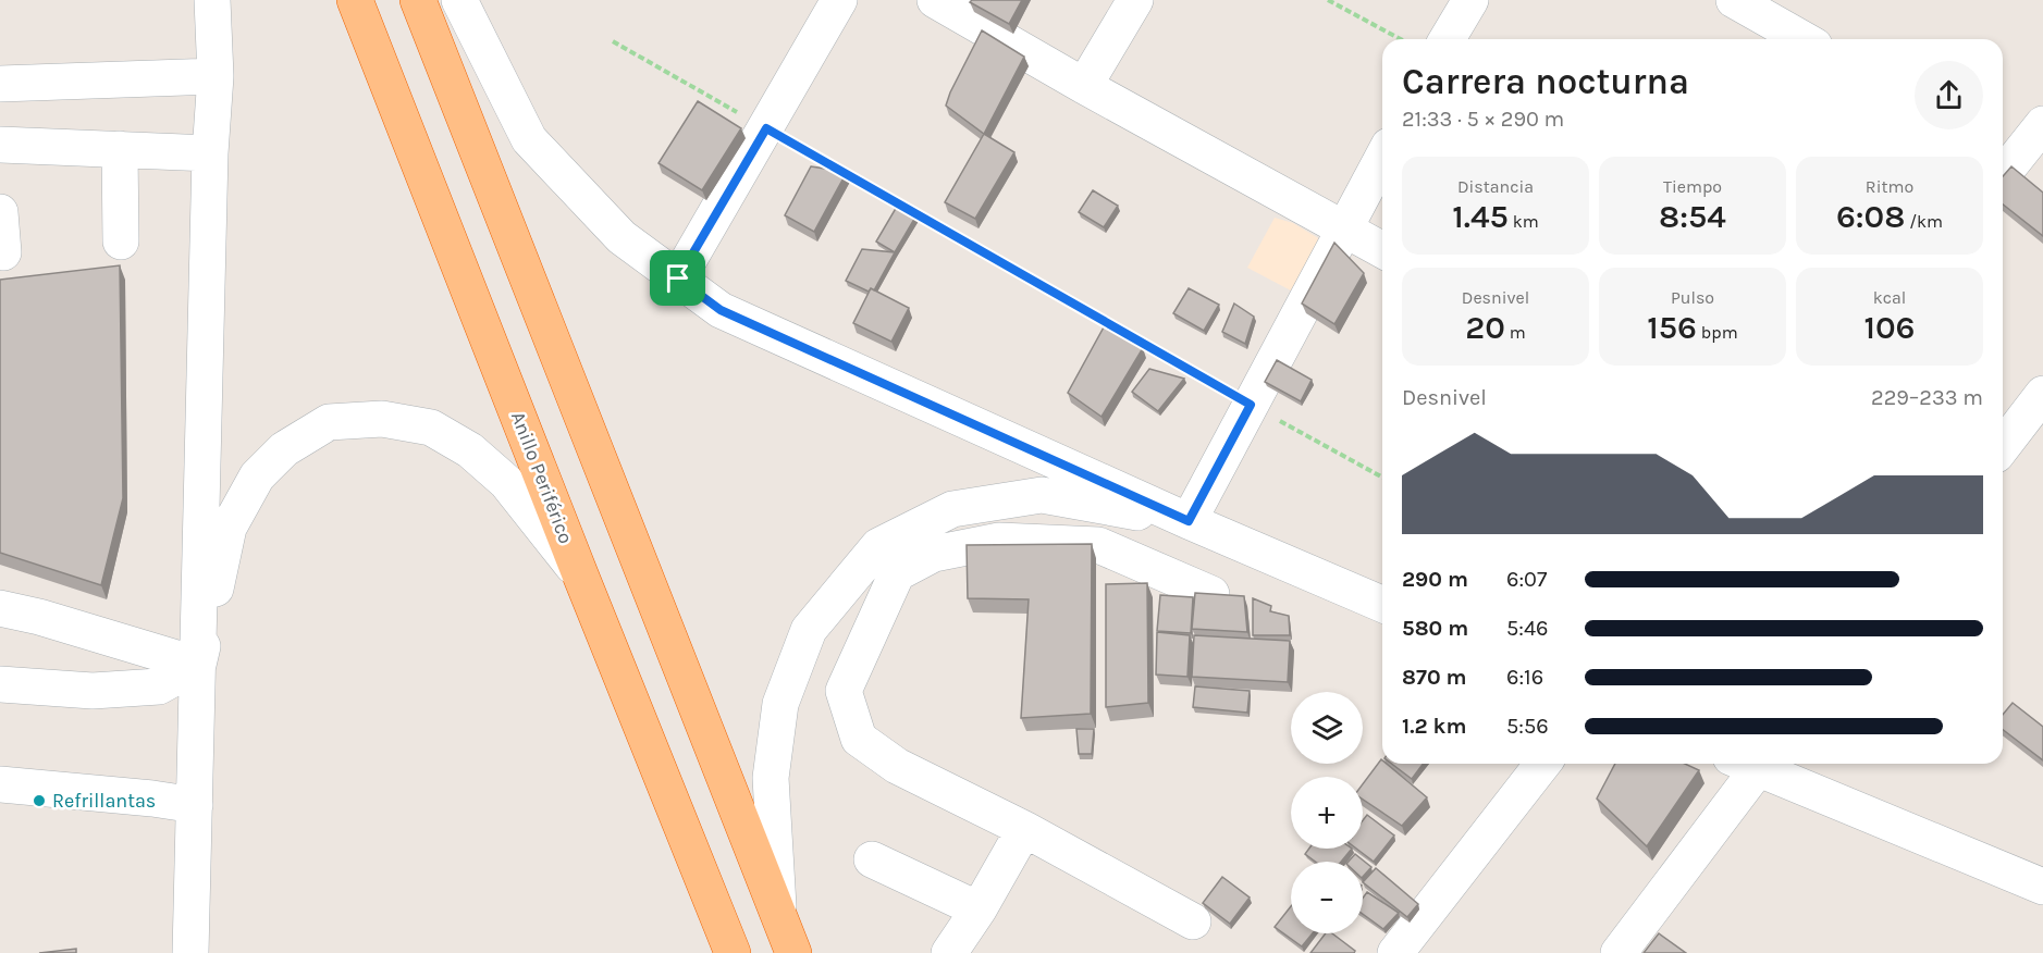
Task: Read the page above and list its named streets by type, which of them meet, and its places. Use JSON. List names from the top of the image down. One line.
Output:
{"streets":{"highway":["Anillo Periférico"]},"places":["Refrillantas"],"page":{"heading":["Carrera nocturna","21:33 · 5 × 290 m"],"stats":[["Distancia","1.45 km"],["Tiempo","8:54"],["Ritmo","6:08 /km"],["Desnivel","20 m"],["Pulso","156 bpm"],["kcal","106"]],"chart":["Desnivel","229–233 m"],"list":[{"name":"290 m","note":"6:07"},{"name":"580 m","note":"5:46"},{"name":"870 m","note":"6:16"},{"name":"1.2 km","note":"5:56"}],"map_buttons":["+","−"]}}
